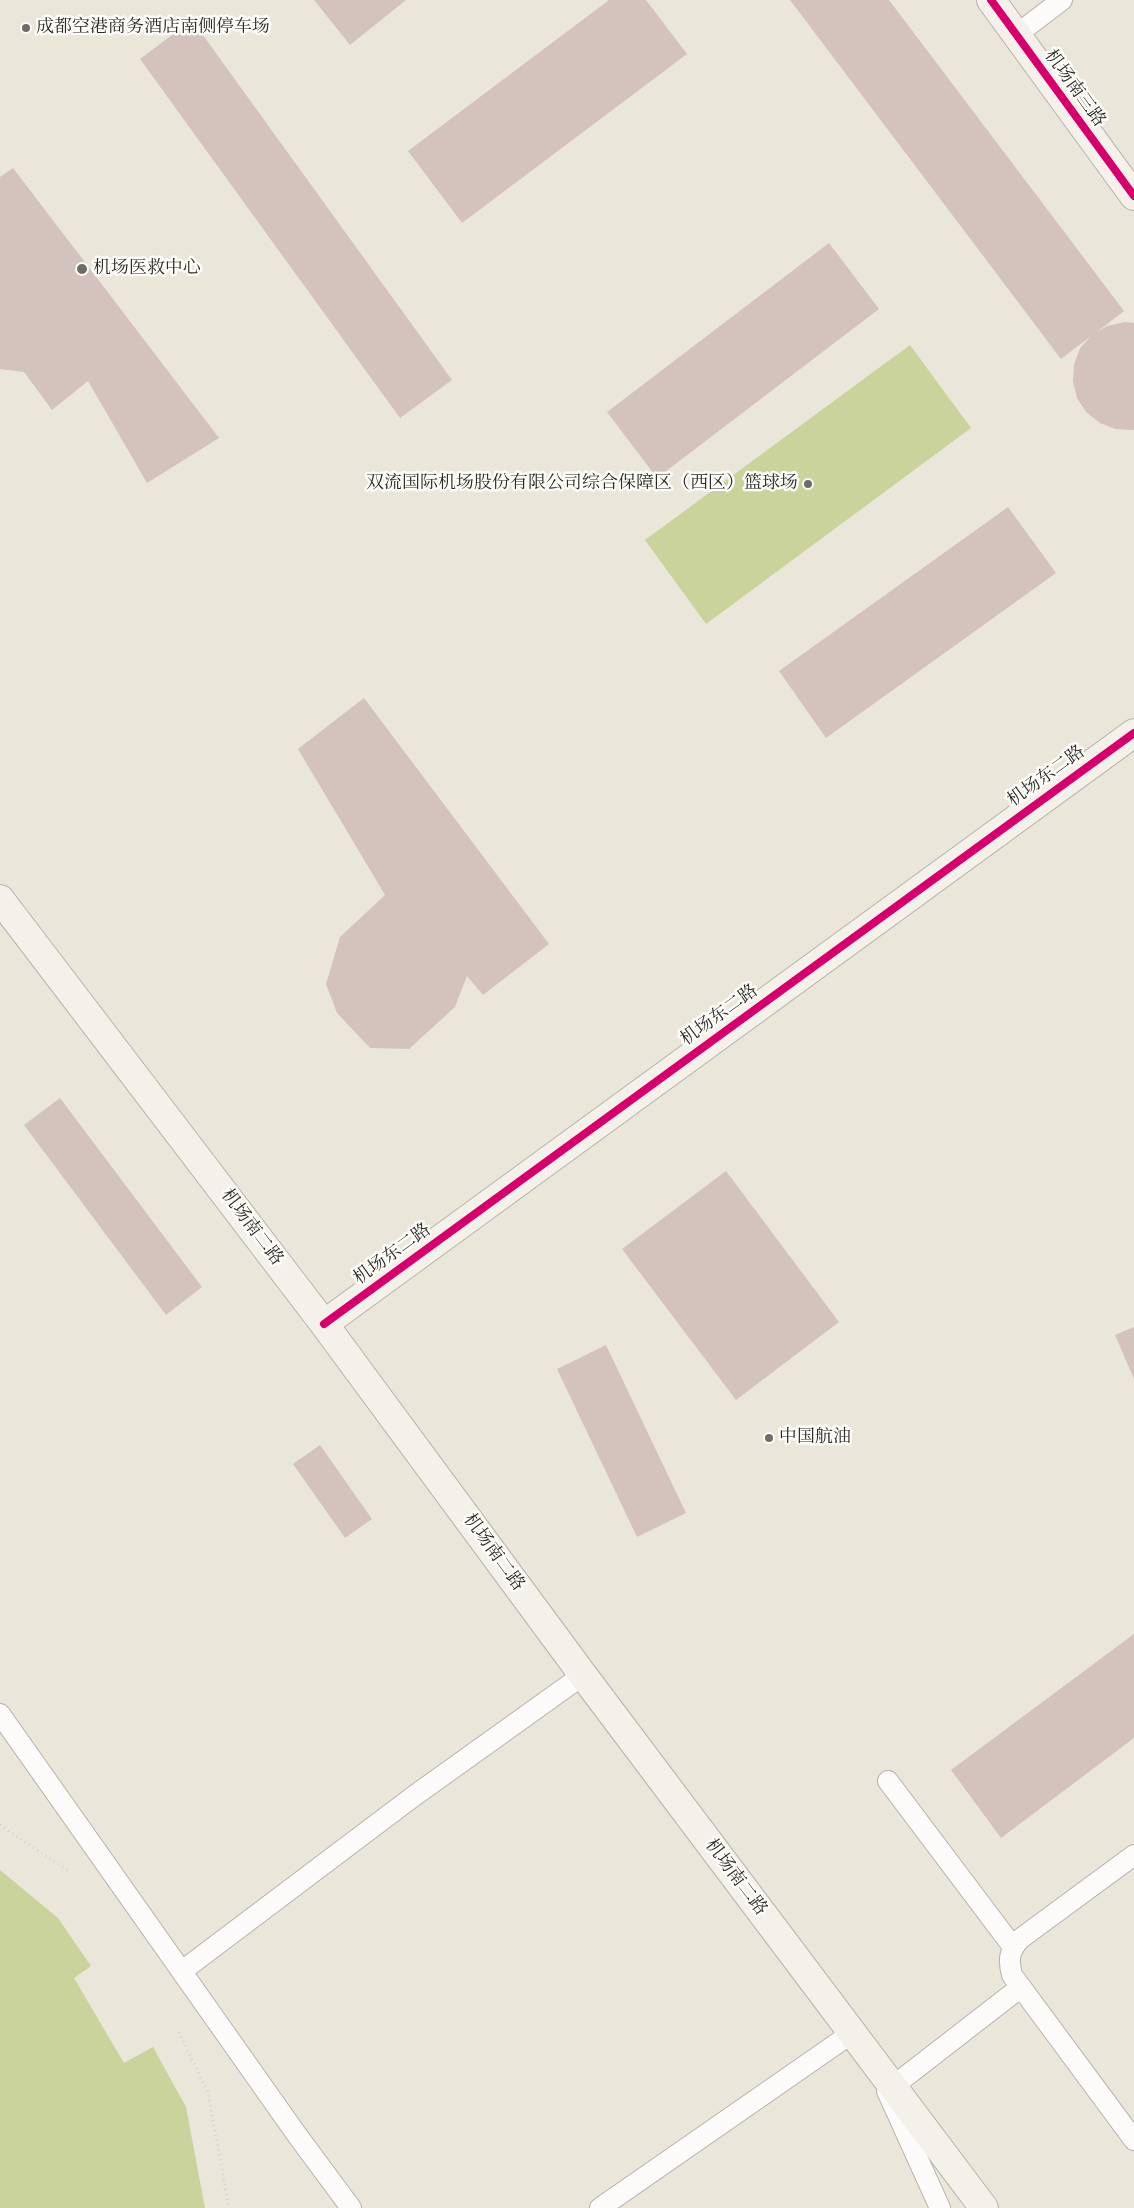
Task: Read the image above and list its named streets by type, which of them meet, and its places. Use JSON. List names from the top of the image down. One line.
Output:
{"streets":{"main road":["机场南三路","机场东二路","机场南二路"]},"crossings":[["机场东二路","机场南二路"]],"places":["成都空港商务酒店南侧停车场","机场医救中心","双流国际机场股份有限公司综合保障区（西区）篮球场","中国航油"]}
